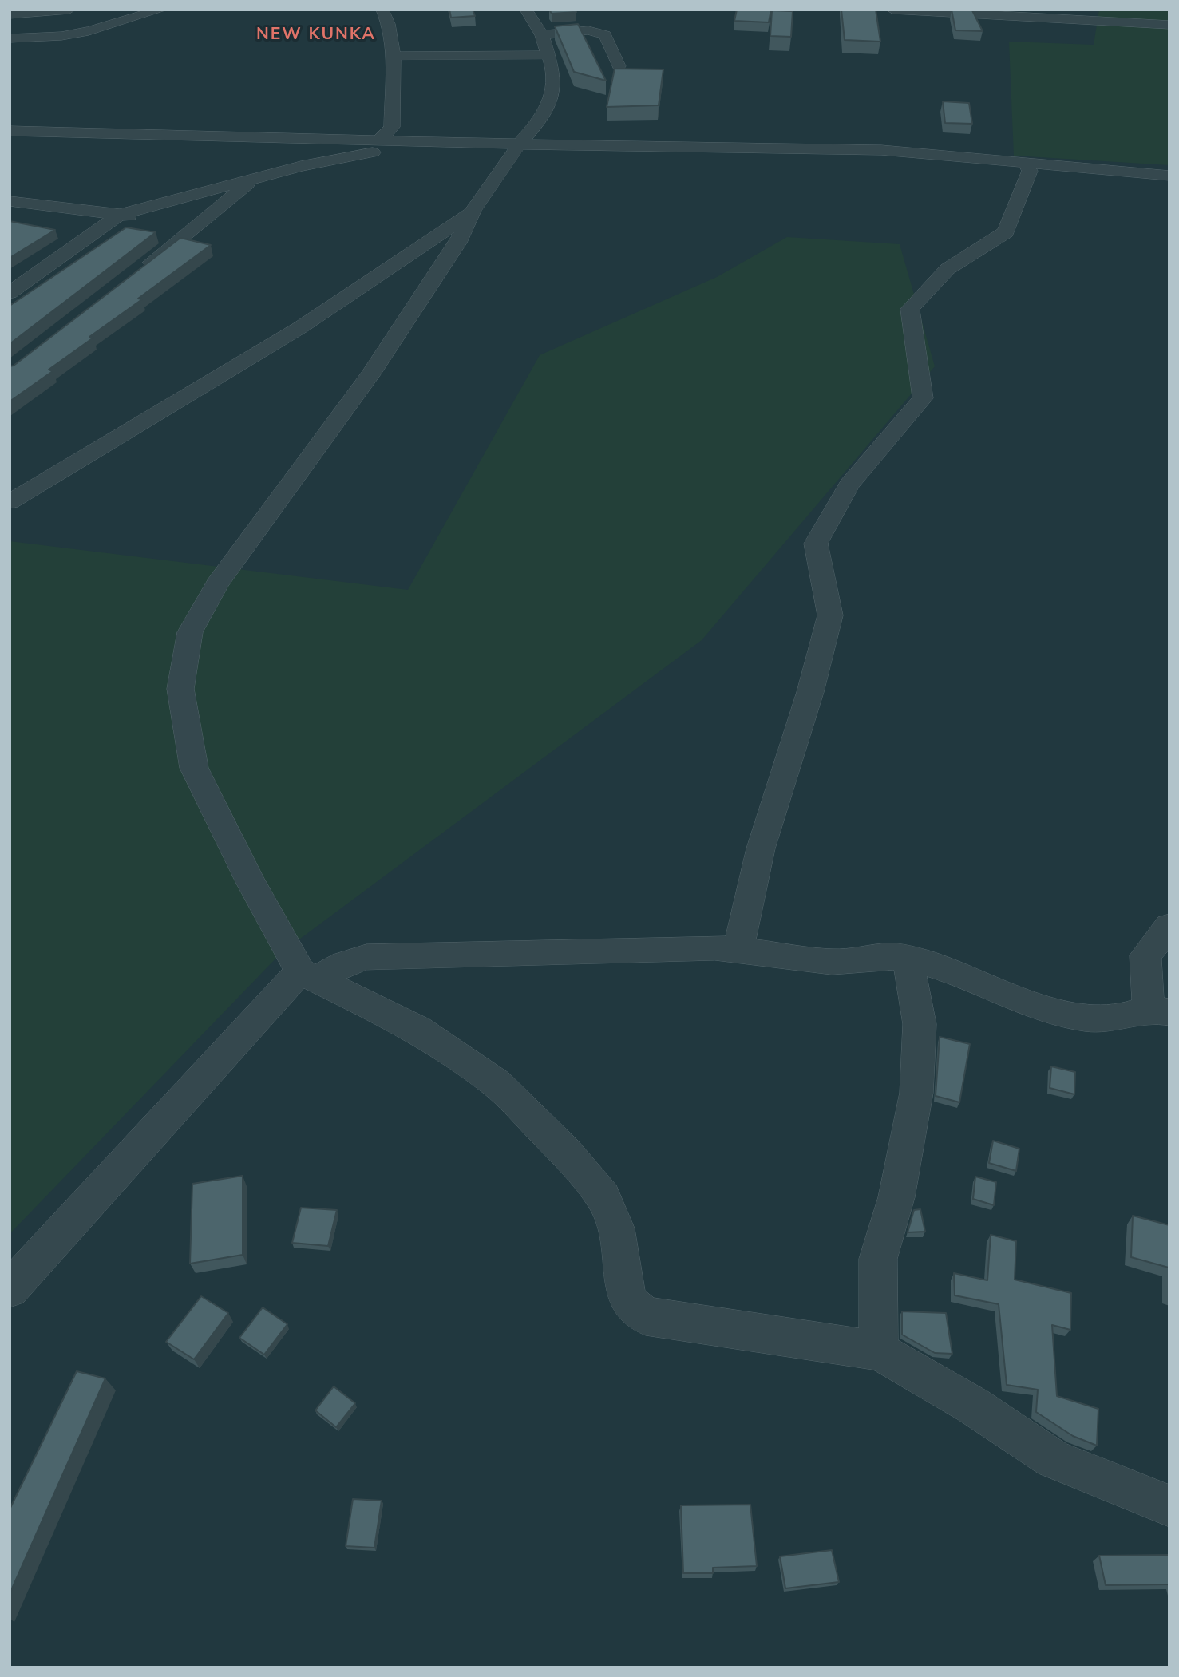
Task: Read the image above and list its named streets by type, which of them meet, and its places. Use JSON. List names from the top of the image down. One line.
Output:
{"districts":["NEW KUNKA"]}
